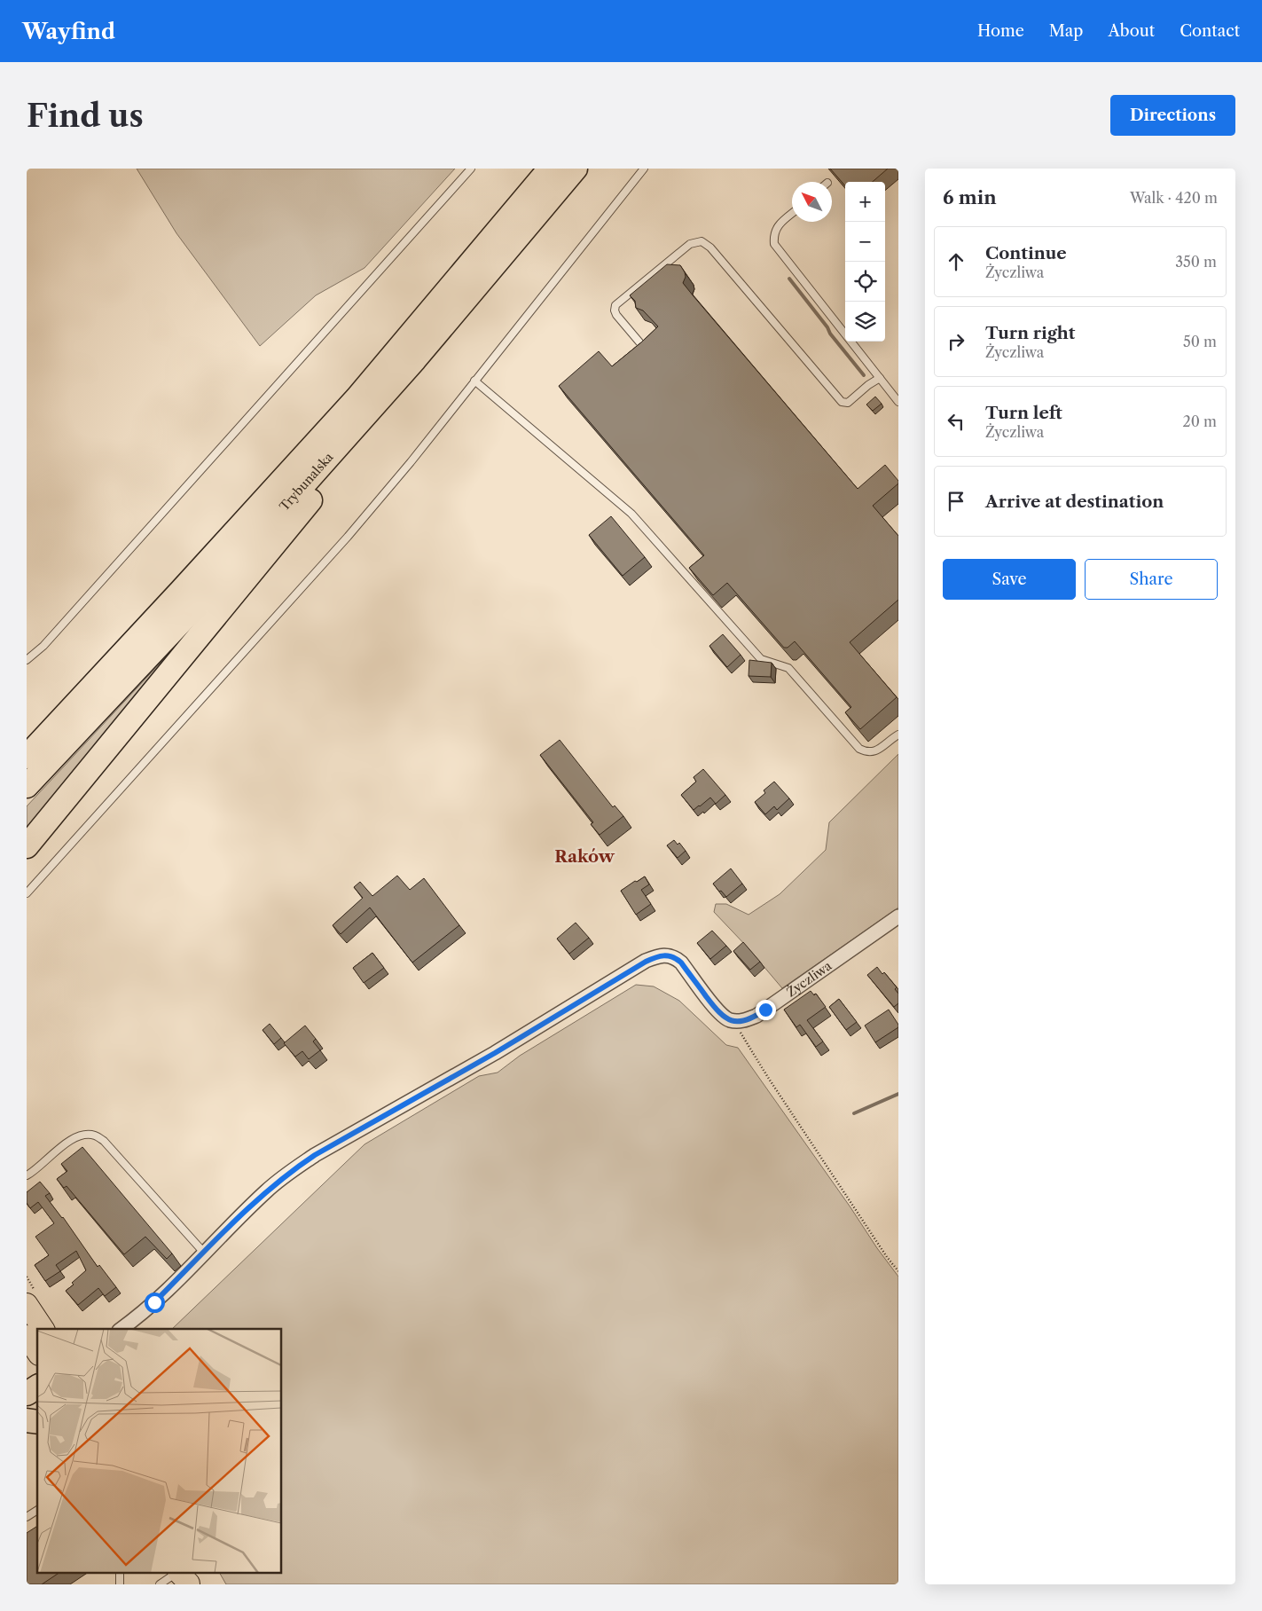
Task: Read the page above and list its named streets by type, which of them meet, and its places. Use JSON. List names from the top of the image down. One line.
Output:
{"streets":{"highway":["Trybunalska"],"street":["Życzliwa"]},"districts":["Raków"],"north":"top left","page":{"header":"Wayfind","nav":["Home","Map","About","Contact"],"buttons":["Directions",["Save","Share"]],"title":"Find us","heading":["6 min","Walk · 420 m"],"map_buttons":["+","−"],"list":[["Continue","Życzliwa","350 m"],["Turn right","Życzliwa","50 m"],["Turn left","Życzliwa","20 m"],"Arrive at destination"]}}
